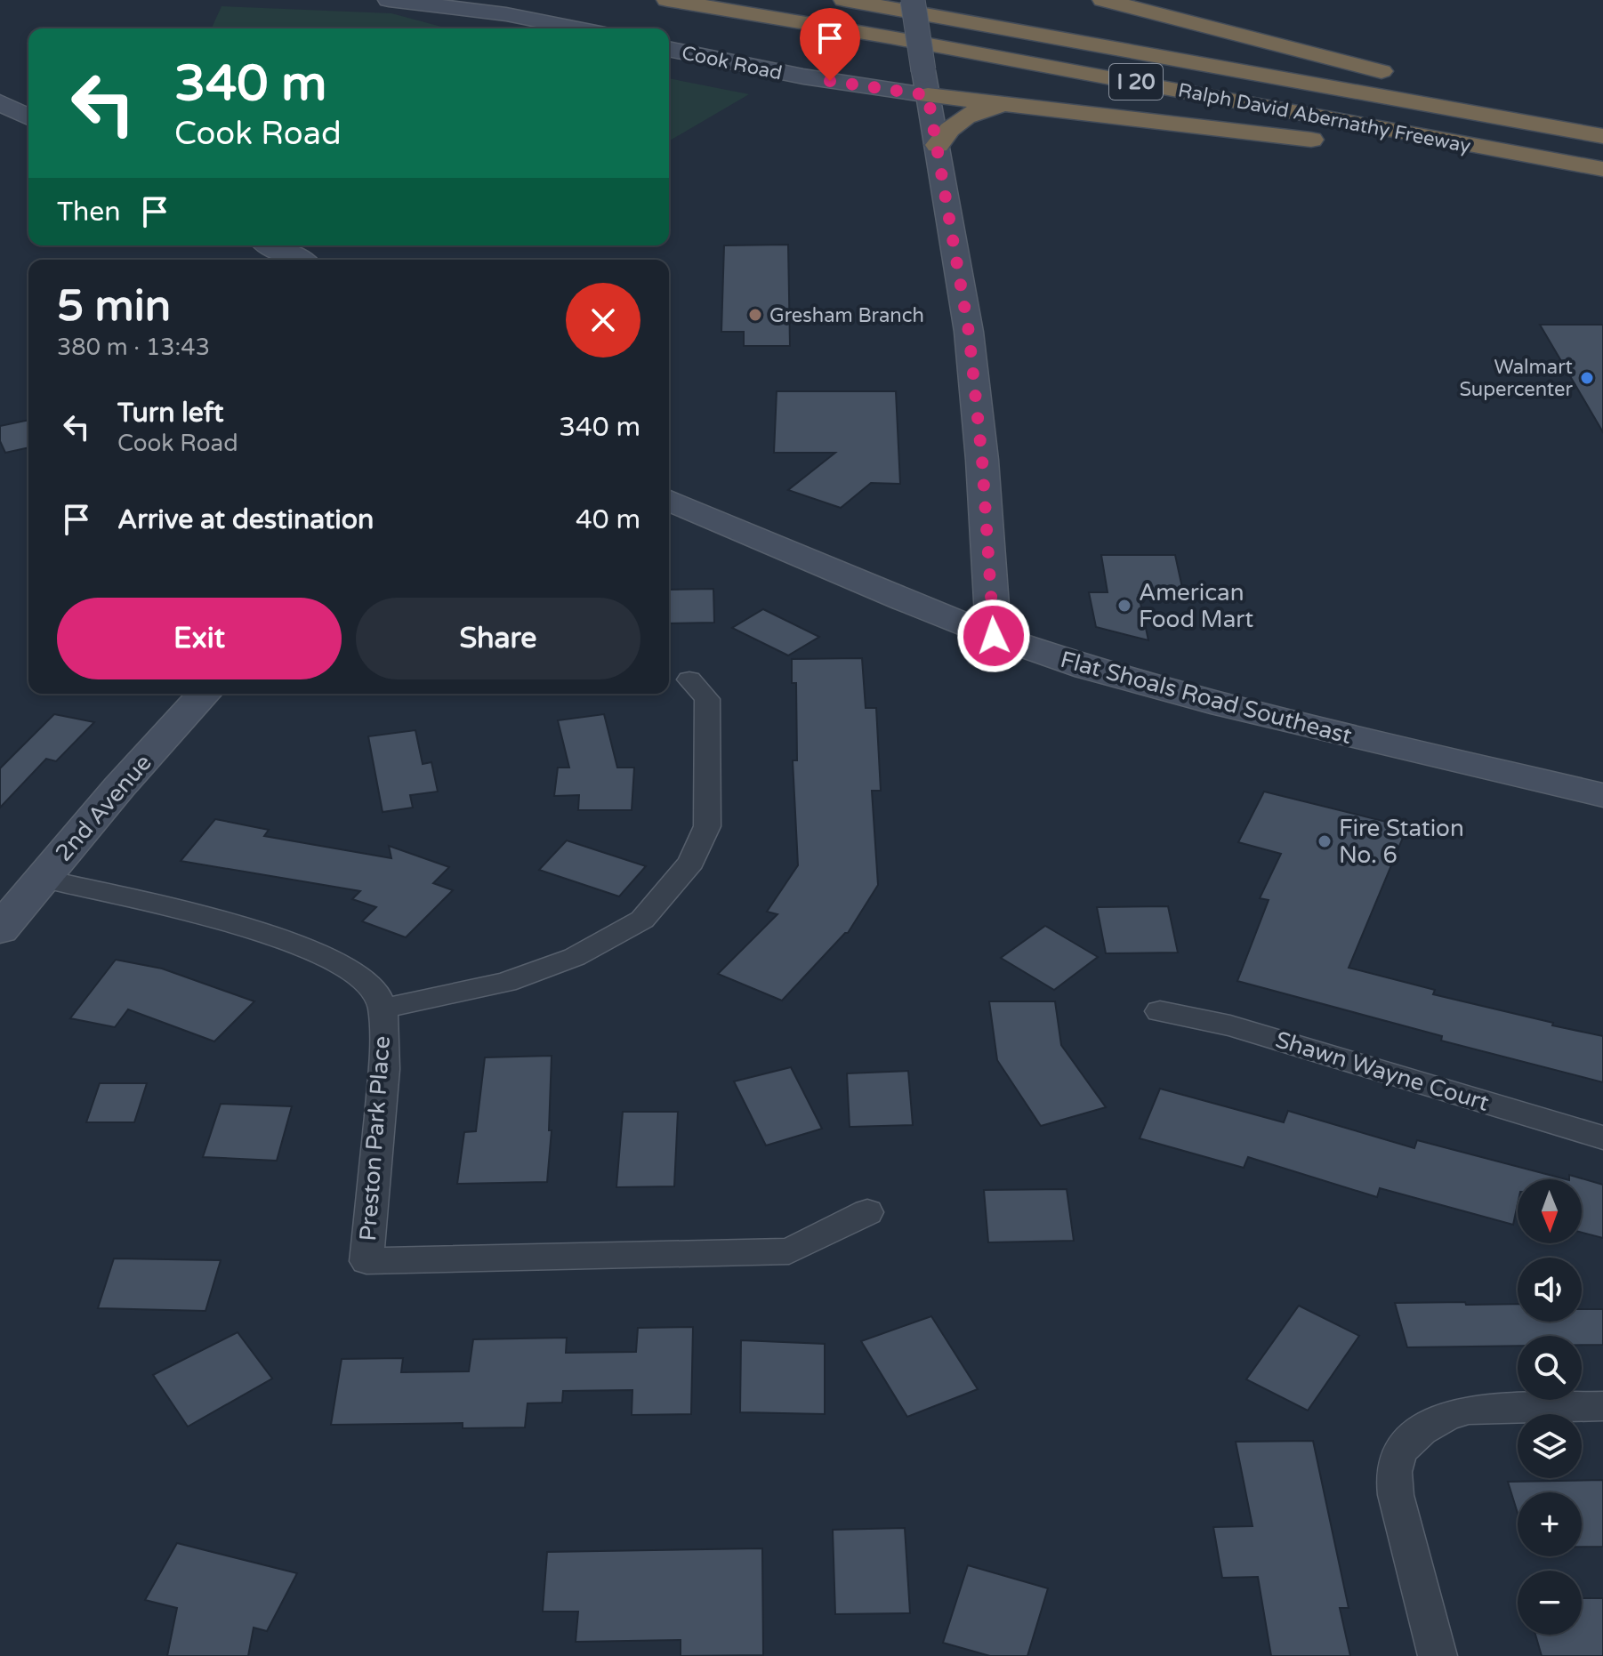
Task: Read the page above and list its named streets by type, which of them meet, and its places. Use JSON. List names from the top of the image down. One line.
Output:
{"streets":{"highway":["I 20","Ralph David Abernathy Freeway"],"street":["Cook Road","Flat Shoals Road Southeast","2nd Avenue","Shawn Wayne Court","Preston Park Place"]},"crossings":[["2nd Avenue","Preston Park Place"]],"places":["Gresham Branch","Walmart Supercenter","American Food Mart","Fire Station No. 6"],"north":"bottom","page":{"turn":["340 m","Cook Road"],"then":"Then","heading":["5 min","380 m · 13:43"],"list":[{"name":"Turn left","note":"Cook Road","value":"340 m"},{"name":"Arrive at destination","value":"40 m"}],"buttons":["Exit","Share"],"map_buttons":["+","−"]}}
